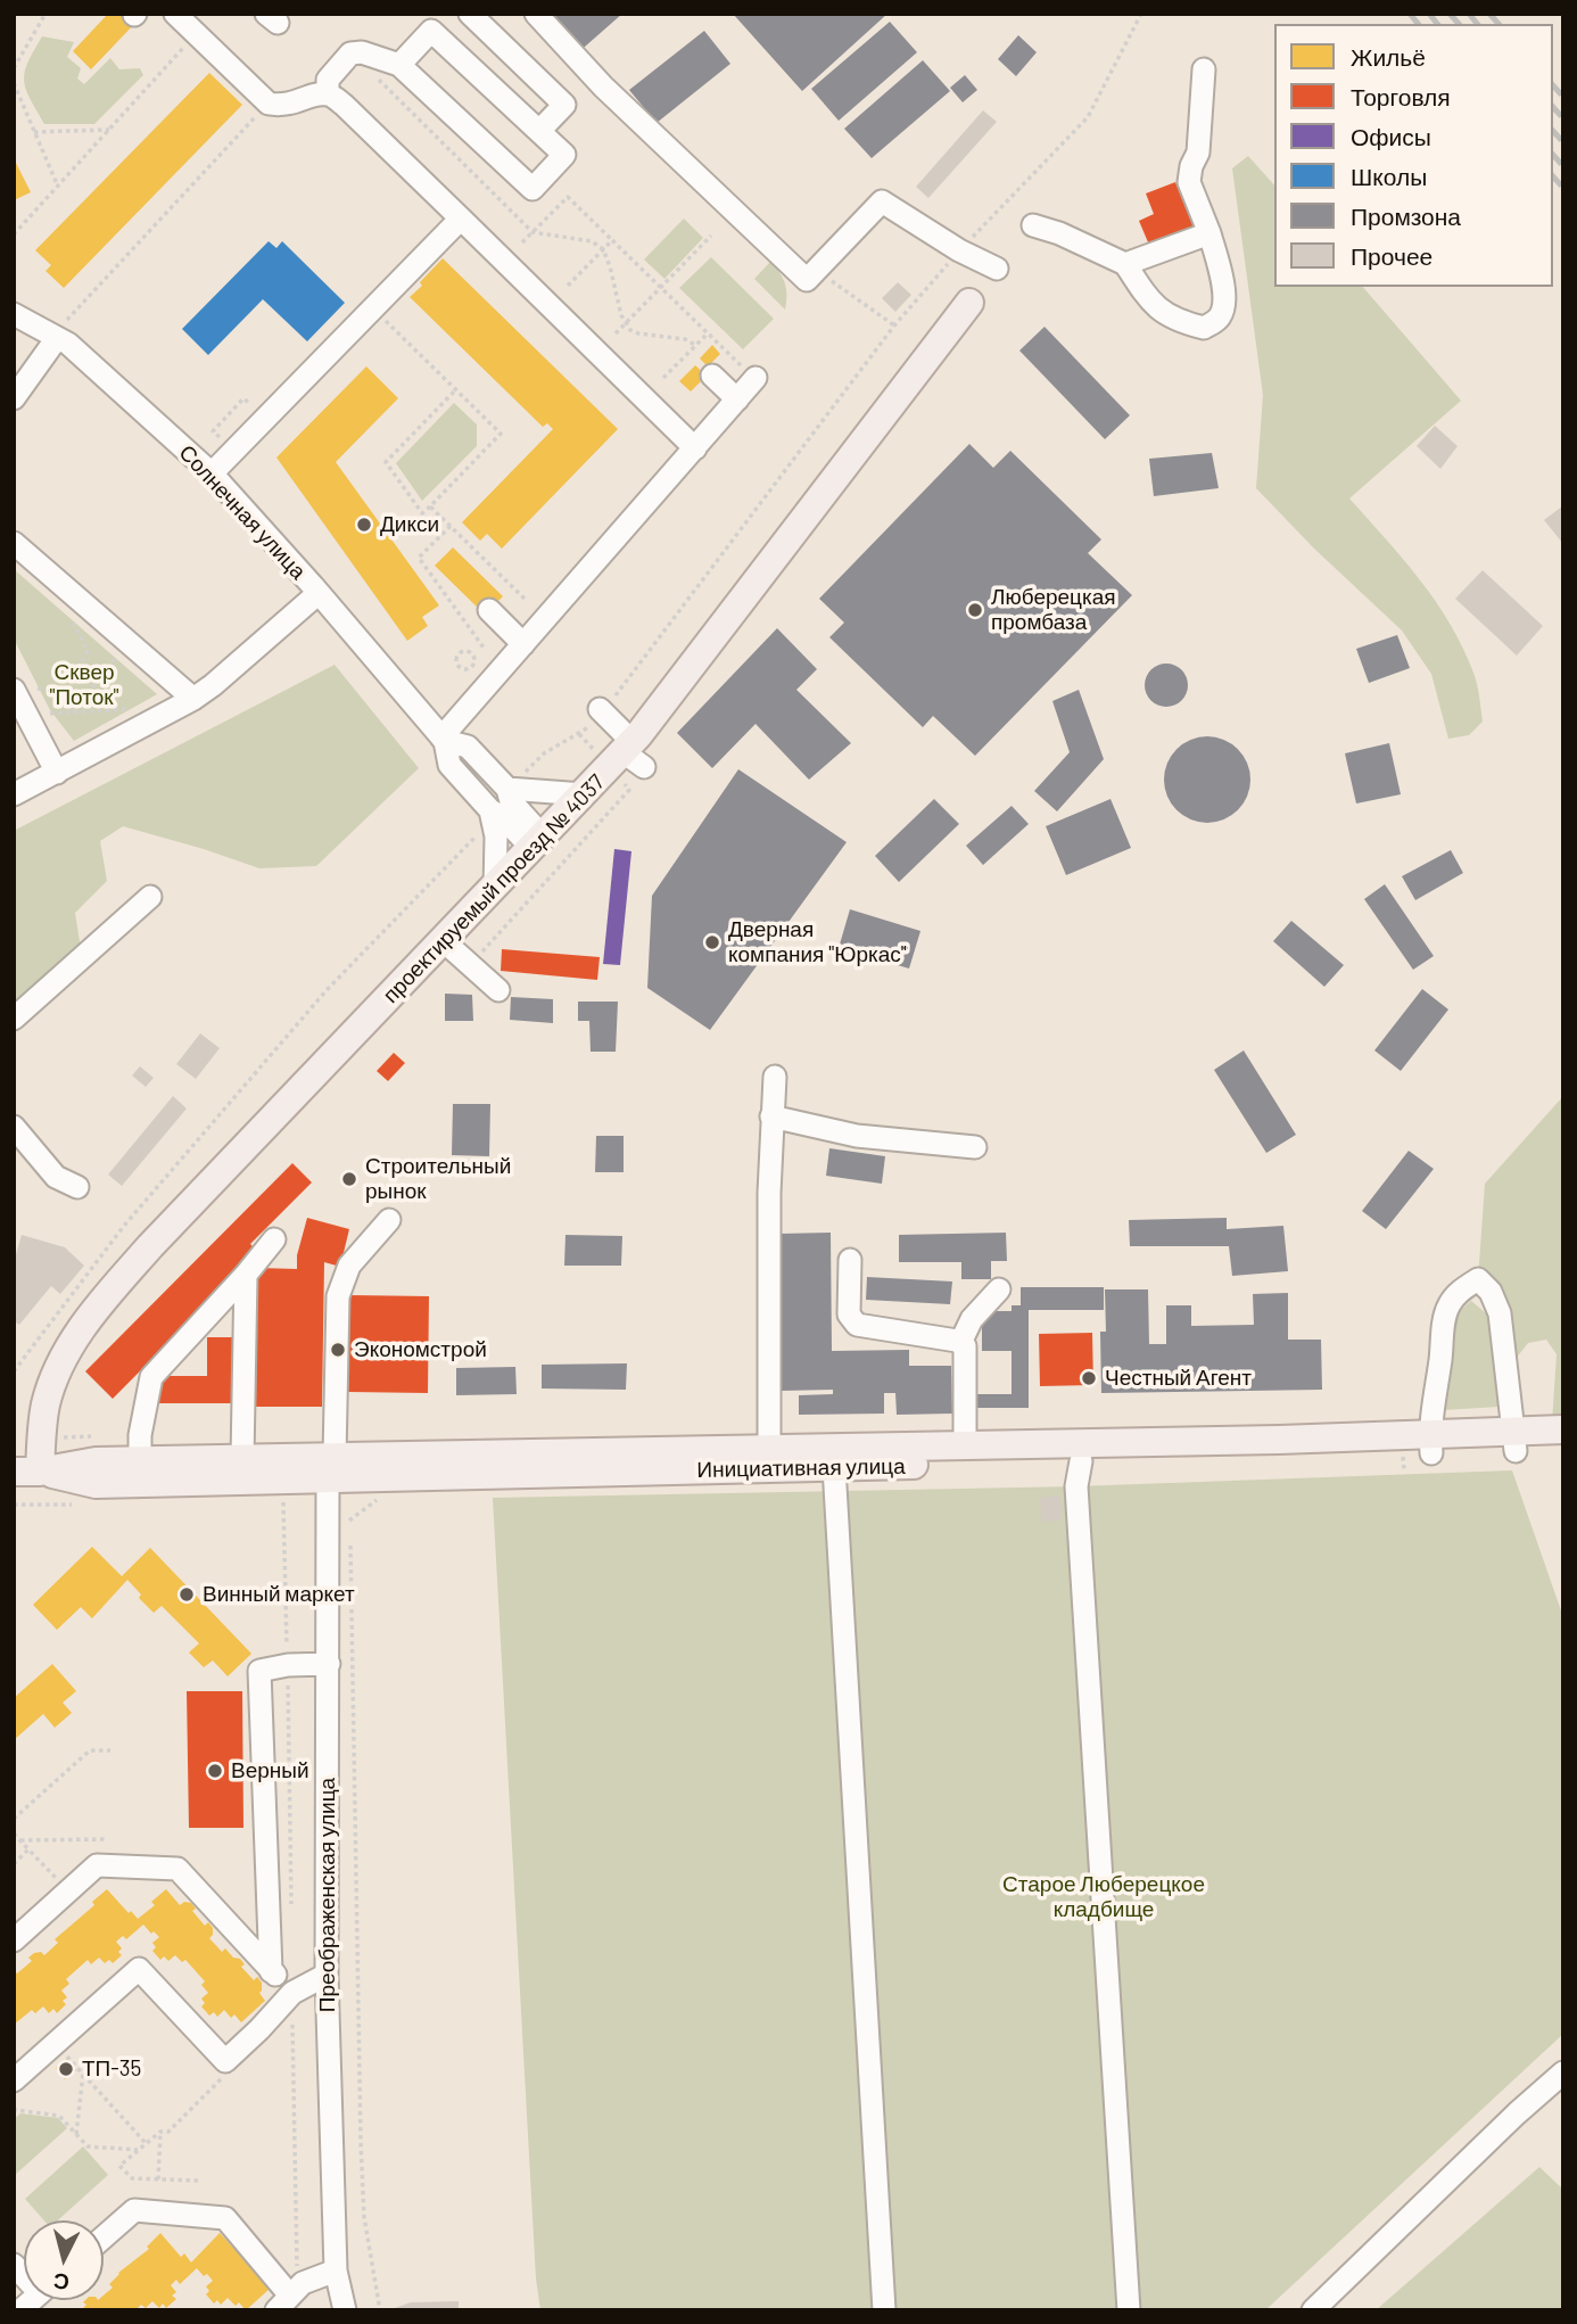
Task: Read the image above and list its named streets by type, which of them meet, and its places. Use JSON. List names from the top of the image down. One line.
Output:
{"streets":{"main road":["проектируемый проезд № 4037","Инициативная улица"],"street":["Солнечная улица","Преображенская улица"]},"crossings":[["проектируемый проезд № 4037","Инициативная улица"],["Инициативная улица","Преображенская улица"]],"parks":["Сквер \"Поток\"","Старое Люберецкое кладбище"],"places":["Дикси","Люберецкая промбаза","Дверная компания \"Юркас\"","Строительный рынок","Экономстрой","Честный Агент","Винный маркет","Верный","ТП-35"],"legend":["Жильё","Торговля","Офисы","Школы","Промзона","Прочее"],"north":"bottom"}
